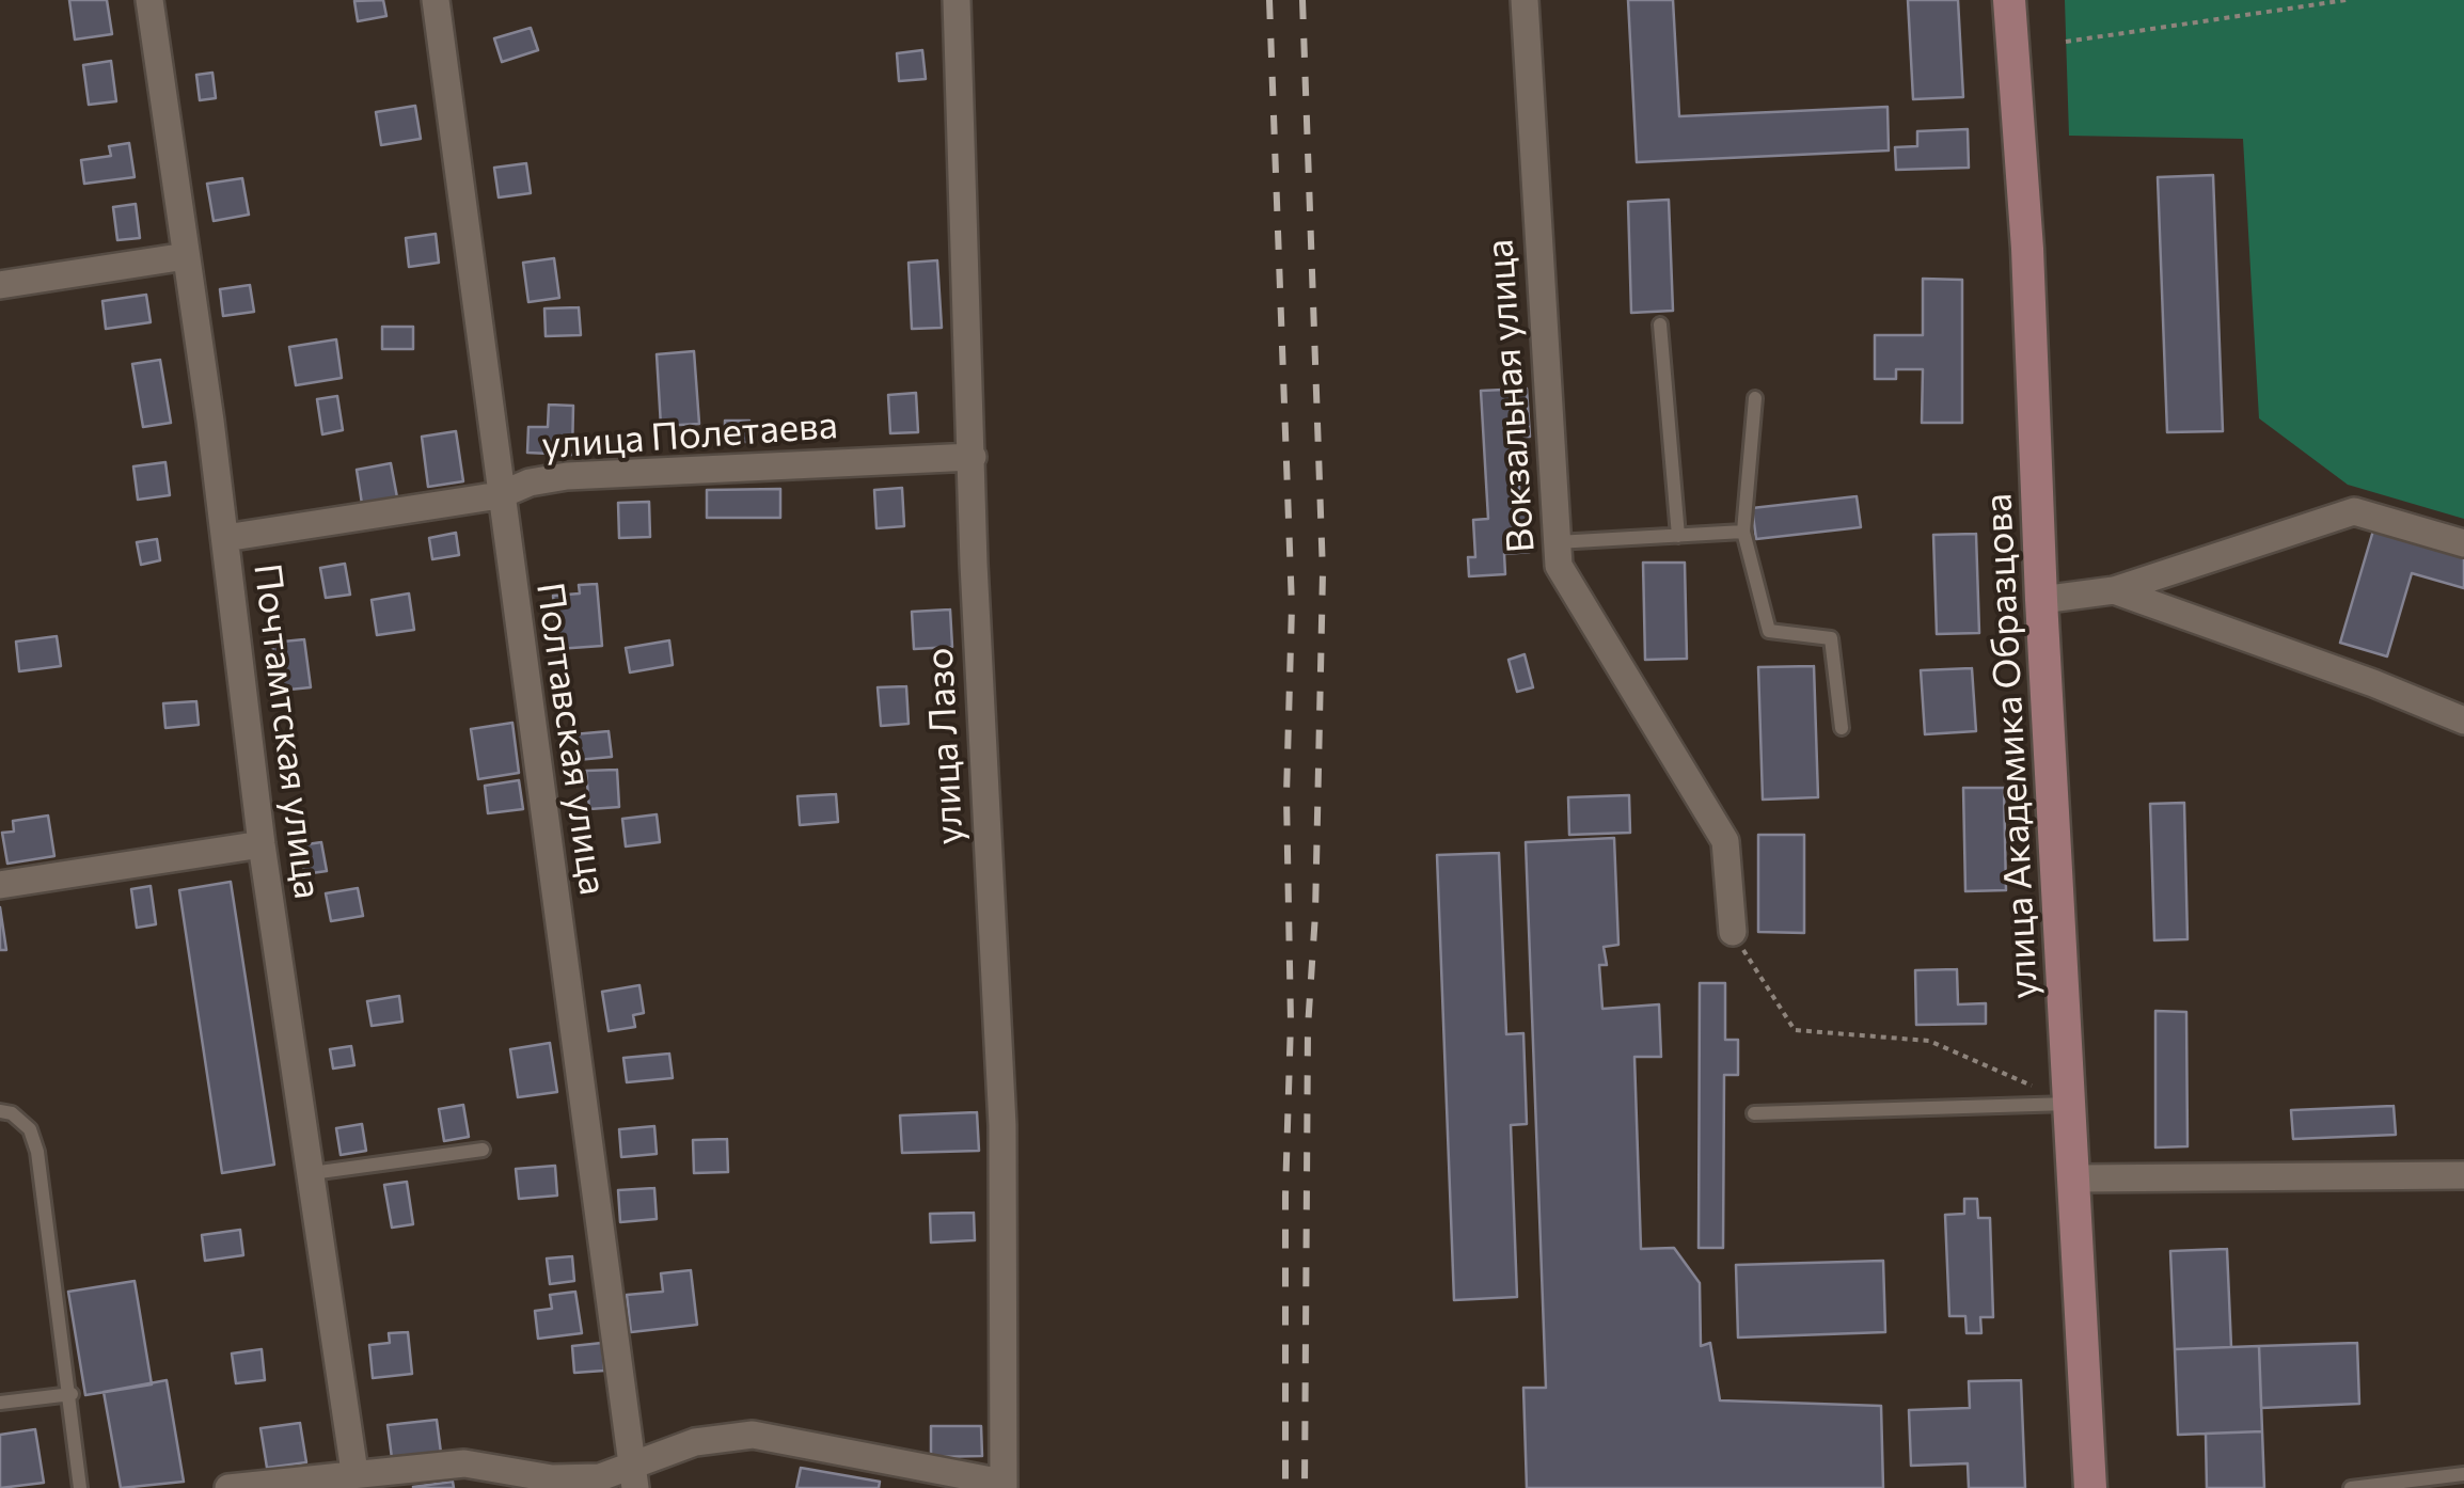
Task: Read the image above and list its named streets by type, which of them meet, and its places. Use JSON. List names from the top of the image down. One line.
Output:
{"streets":{"street":["Вокзальная улица","улица Полетаева","Почтамтская улица","Полтавская улица","улица Лазо","улица Академика Образцова"]},"crossings":[["улица Полетаева","Почтамтская улица"],["улица Полетаева","Полтавская улица"],["улица Полетаева","улица Лазо"]]}
